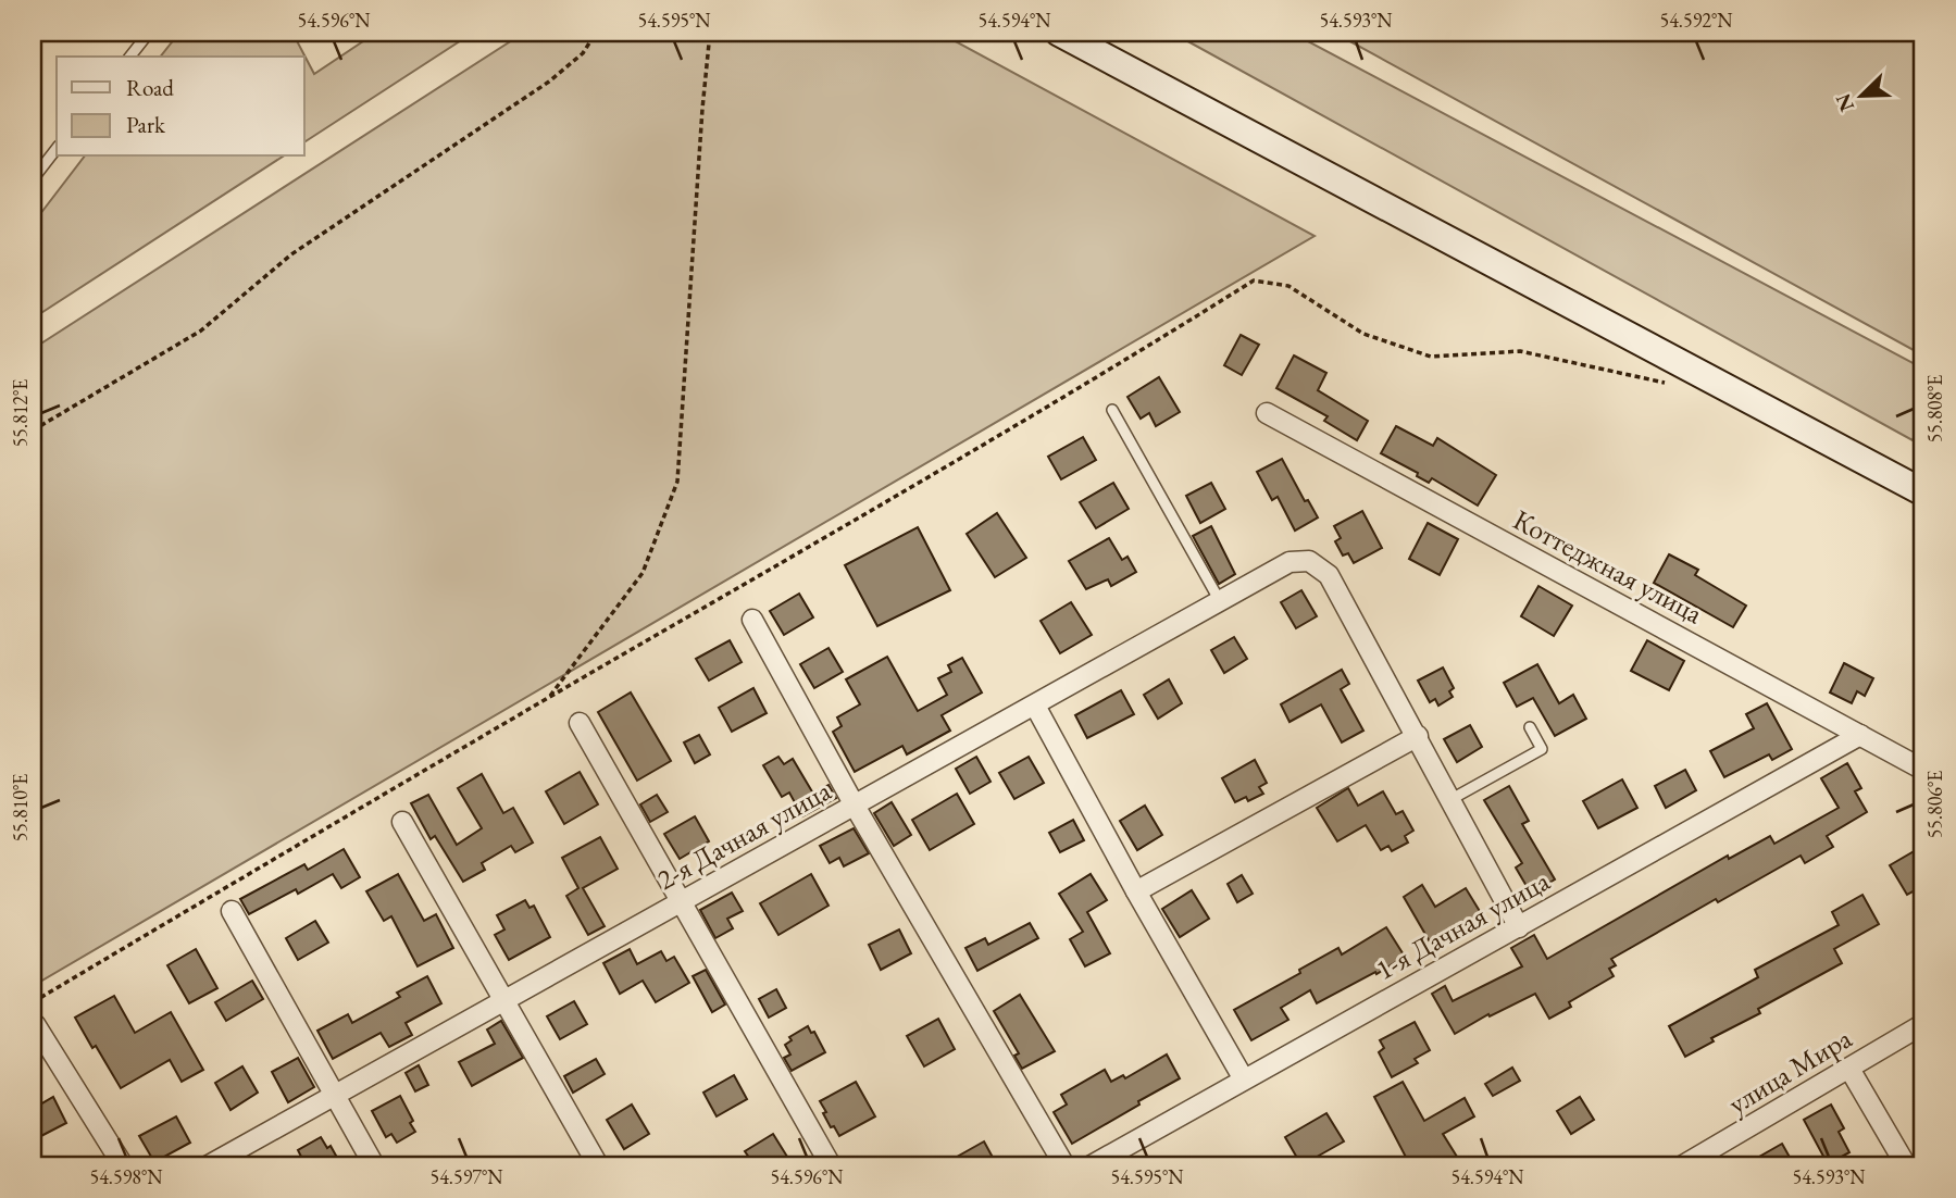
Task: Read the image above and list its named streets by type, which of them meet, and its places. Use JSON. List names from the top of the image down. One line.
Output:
{"streets":{"street":["Коттеджная улица","2-я Дачная улица","1-я Дачная улица","улица Мира"]},"crossings":[["Коттеджная улица","1-я Дачная улица"]],"legend":["Road","Park"],"north":"bottom left","coordinates":["54.596°N","54.595°N","54.594°N","54.593°N","54.592°N","55.808°E","55.812°E","55.806°E","55.810°E","54.598°N","54.597°N"]}
